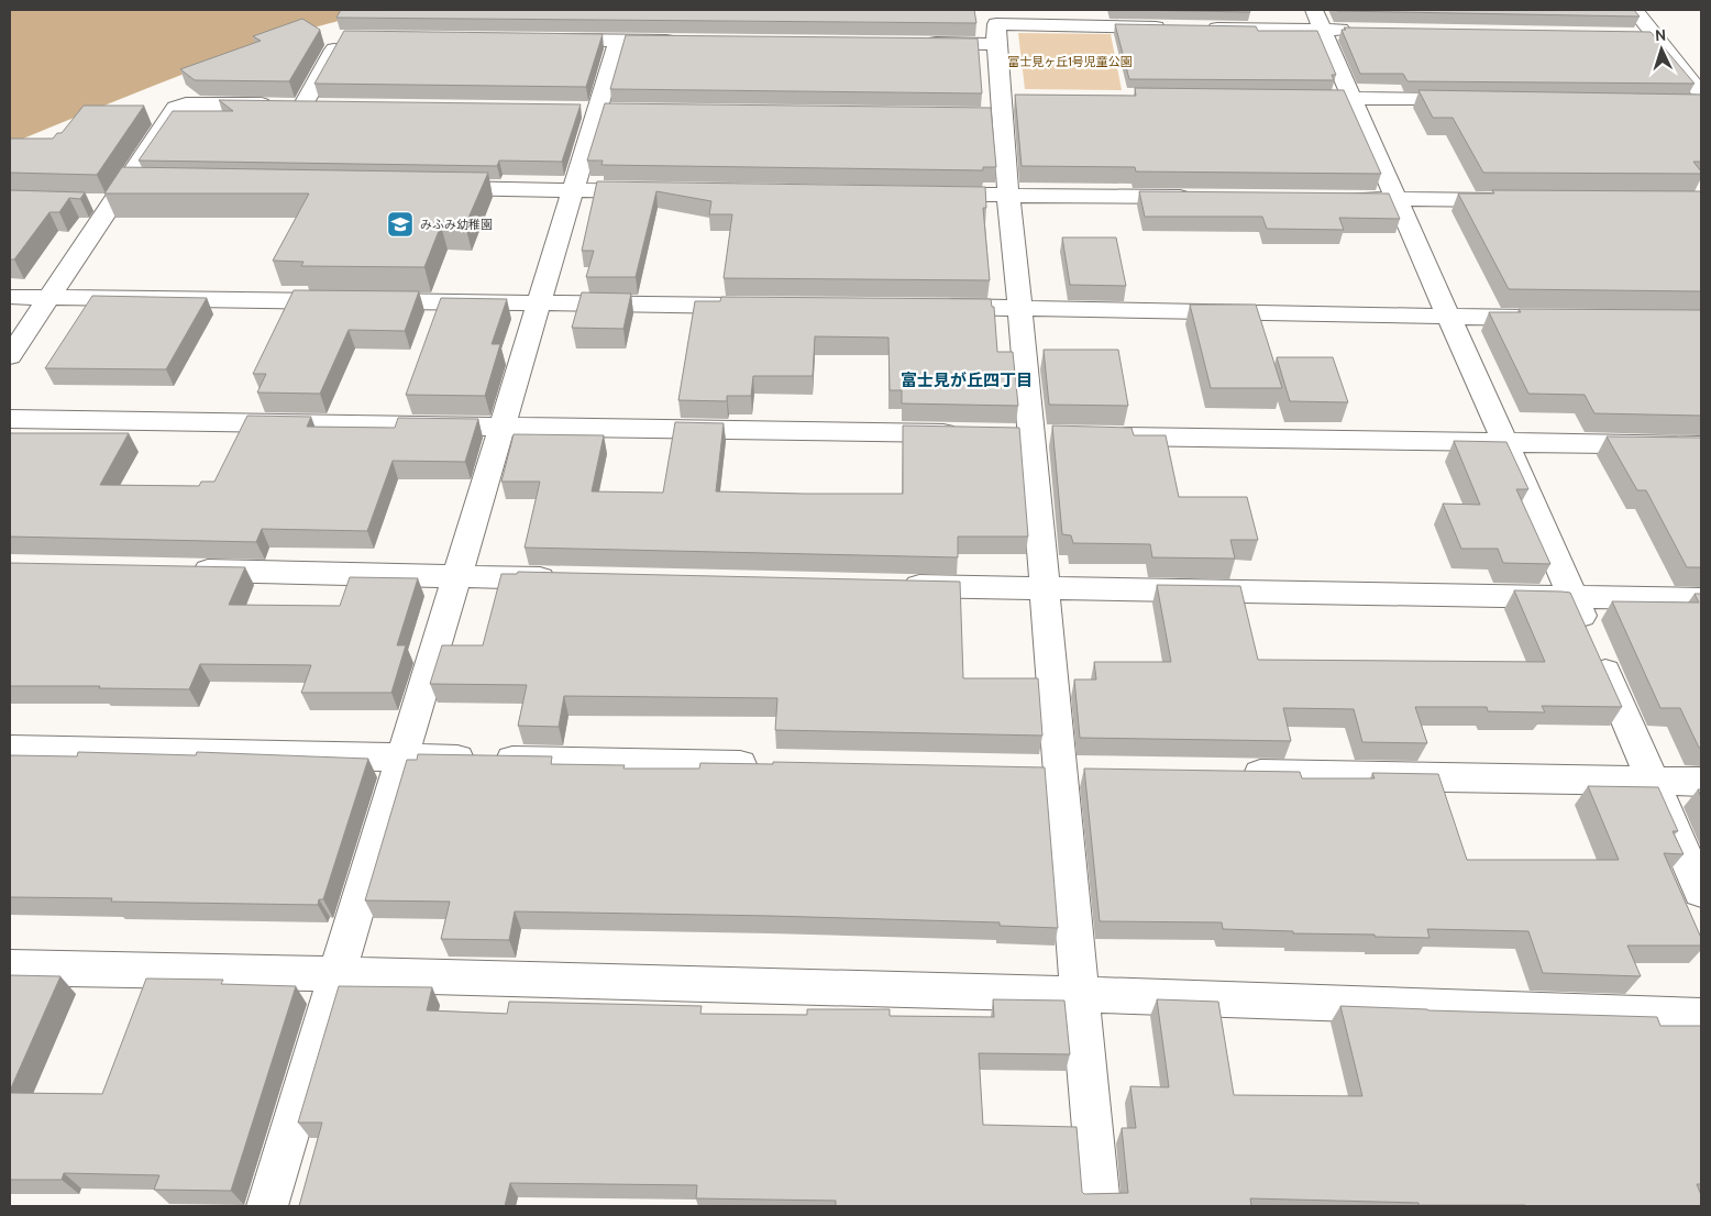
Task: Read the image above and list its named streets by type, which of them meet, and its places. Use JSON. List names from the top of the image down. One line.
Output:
{"districts":["富士見が丘四丁目"],"parks":["富士見ヶ丘1号児童公園"],"places":{"school or university":["みふみ幼稚園"]},"north":"top"}
